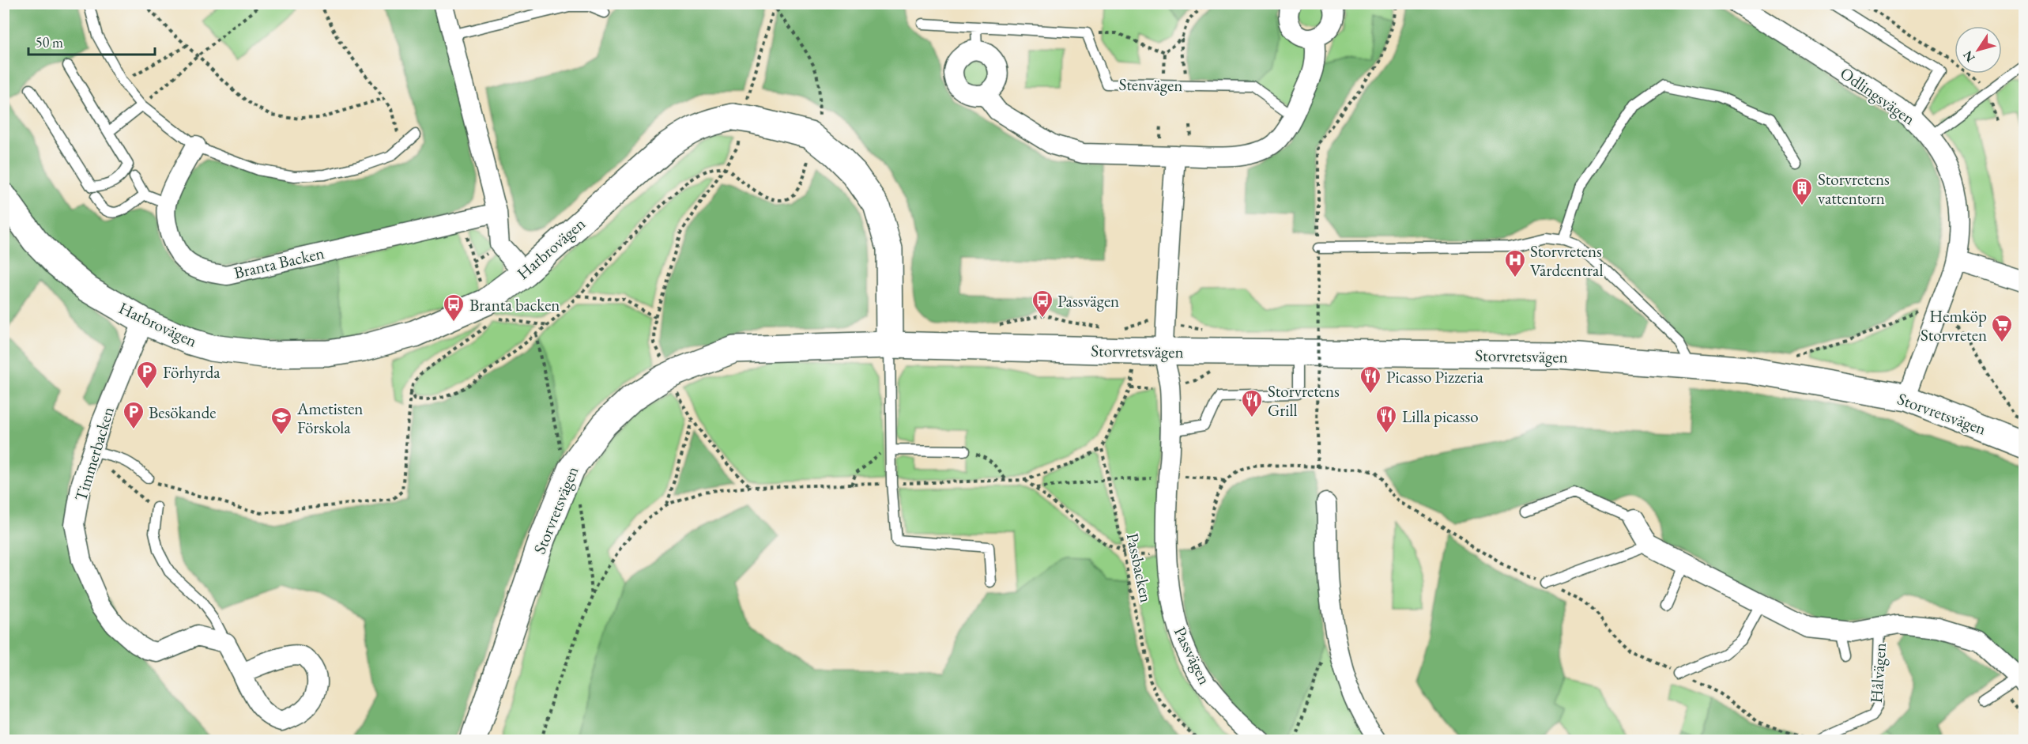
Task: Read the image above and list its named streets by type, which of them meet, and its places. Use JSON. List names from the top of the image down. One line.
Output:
{"streets":{"street":["Odlingsvägen","Harbrovägen","Branta Backen","Storvretsvägen","Timmerbacken","Passvägen","Hålvägen"],"lane":["Stenvägen"],"path":["Passbacken"]},"crossings":[["Odlingsvägen","Storvretsvägen"],["Harbrovägen","Storvretsvägen"],["Harbrovägen","Timmerbacken"],["Storvretsvägen","Passvägen"]],"places":{"building":["Storvretens vattentorn"],"hospital":["Storvretens Vårdcentral"],"bus stop":["Passvägen","Branta backen"],"supermarket":["Hemköp Storvreten"],"parking":["Förhyrda","Besökande"],"restaurant":["Picasso Pizzeria","Storvretens Grill","Lilla picasso"],"school or university":["Ametisten Förskola"]},"scale_bar":"50 m","north":"bottom left"}
